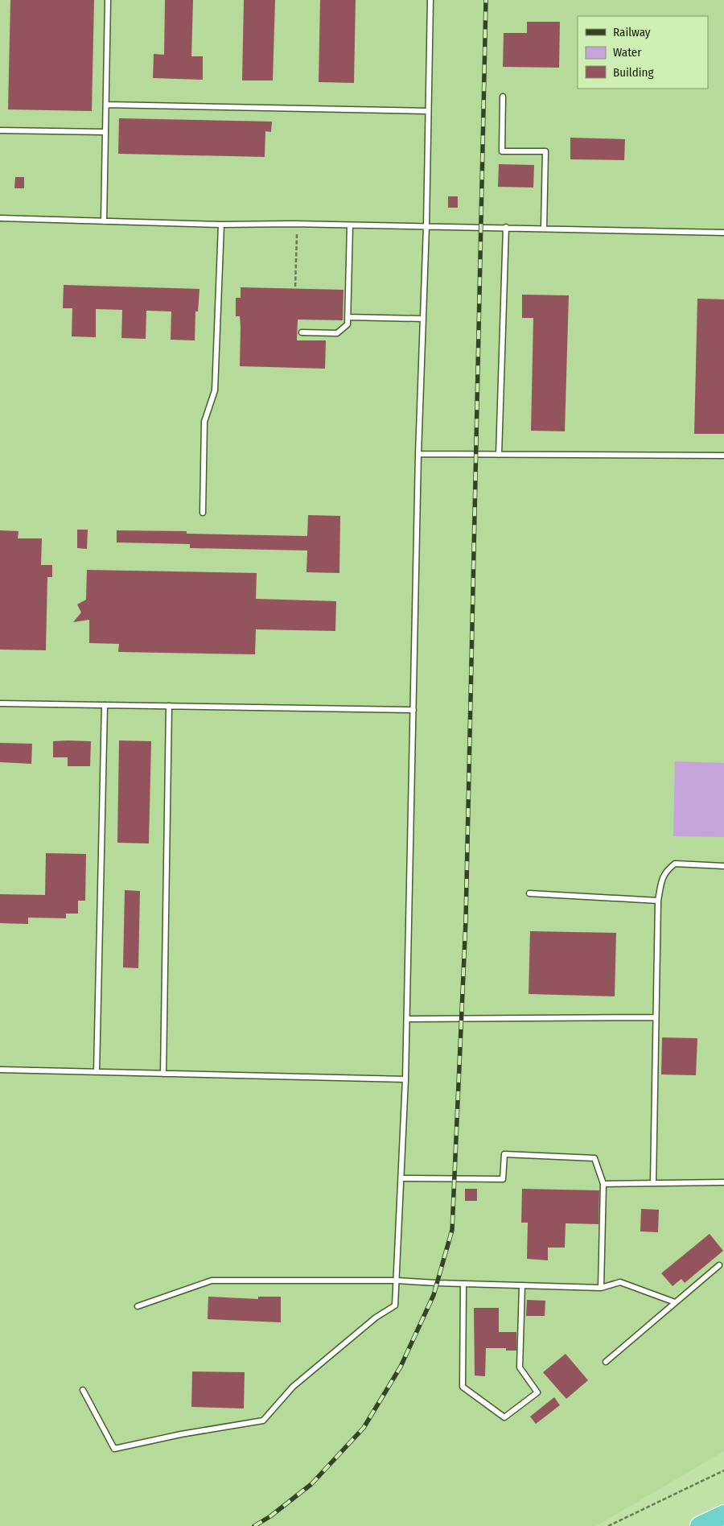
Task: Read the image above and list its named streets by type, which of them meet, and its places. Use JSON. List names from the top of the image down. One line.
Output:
{"legend":["Railway","Water","Building"]}
